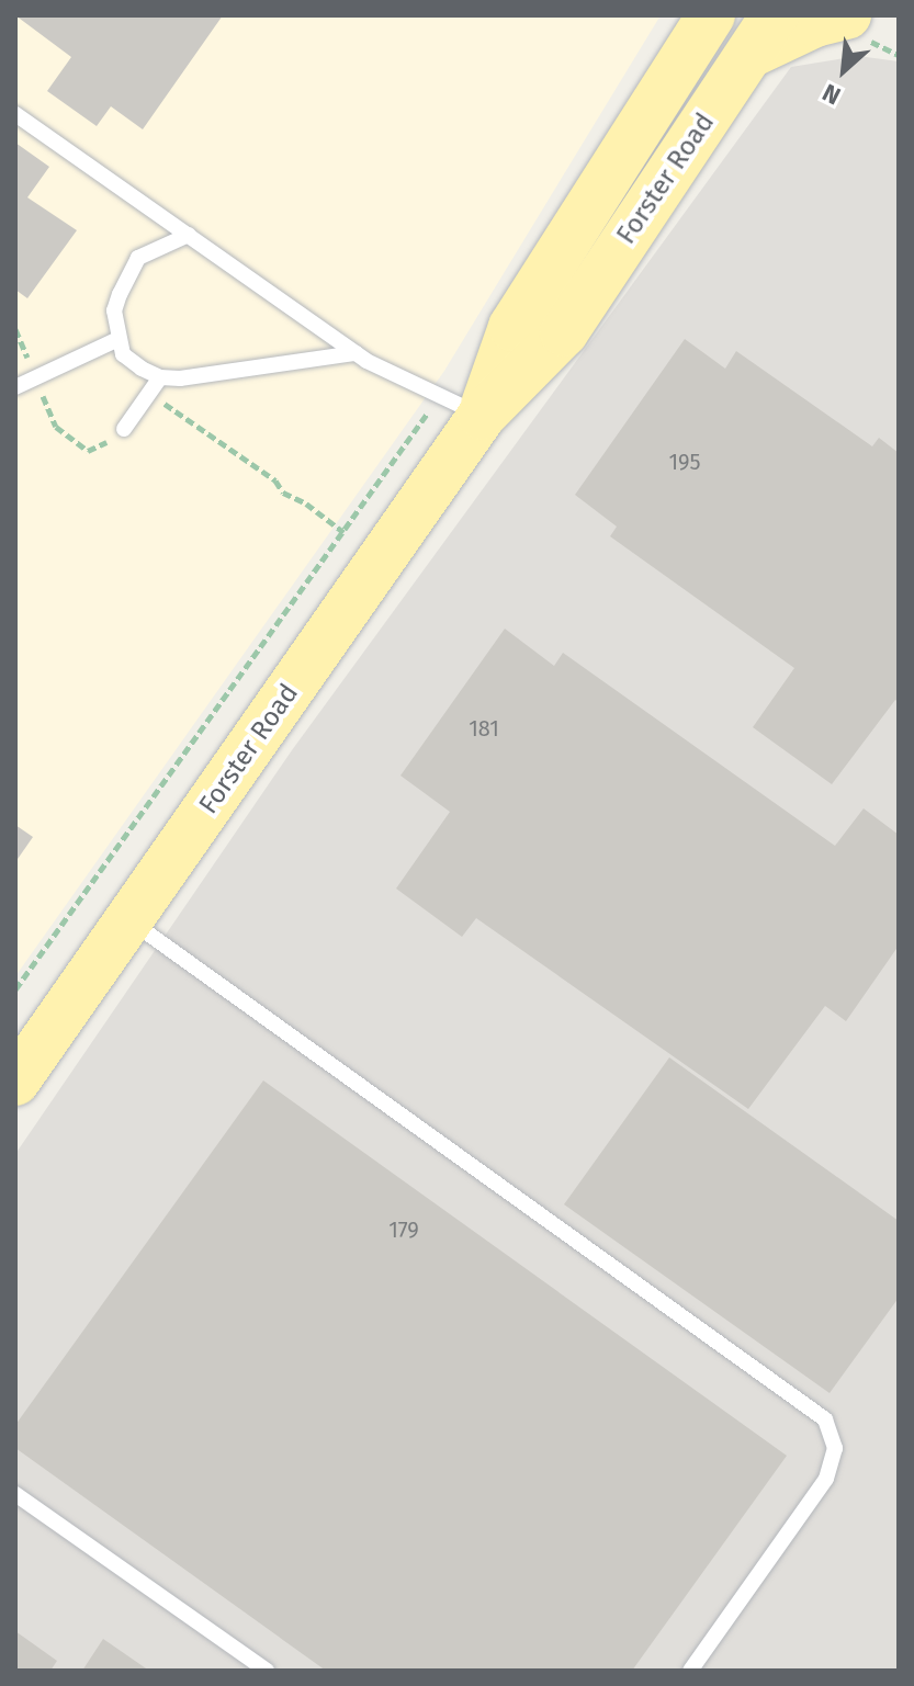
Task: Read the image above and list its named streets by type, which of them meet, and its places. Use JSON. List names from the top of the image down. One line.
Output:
{"streets":{"main road":["Forster Road"]},"house_numbers":["195","181","179"],"north":"bottom left"}
